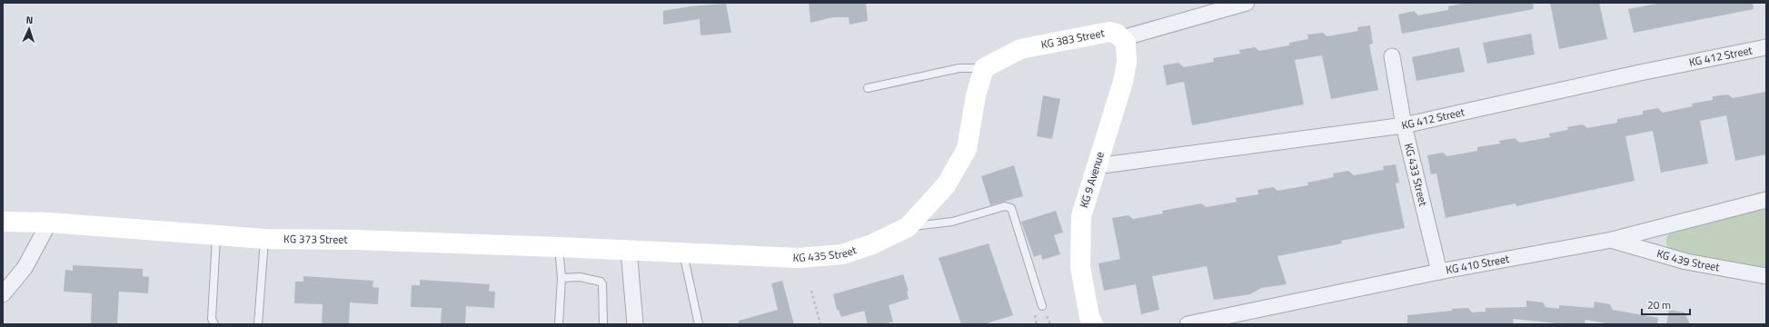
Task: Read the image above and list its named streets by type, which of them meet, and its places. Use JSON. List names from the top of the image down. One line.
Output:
{"streets":{"main road":["KG 383 Street","KG 9 Avenue","KG 373 Street","KG 435 Street"],"street":["KG 412 Street","KG 433 Street","KG 439 Street","KG 410 Street"]},"crossings":[["KG 383 Street","KG 9 Avenue"],["KG 383 Street","KG 435 Street"],["KG 412 Street","KG 433 Street"],["KG 412 Street","KG 9 Avenue"],["KG 433 Street","KG 410 Street"],["KG 373 Street","KG 435 Street"],["KG 439 Street","KG 410 Street"]],"scale_bar":"20 m","north":"top"}
